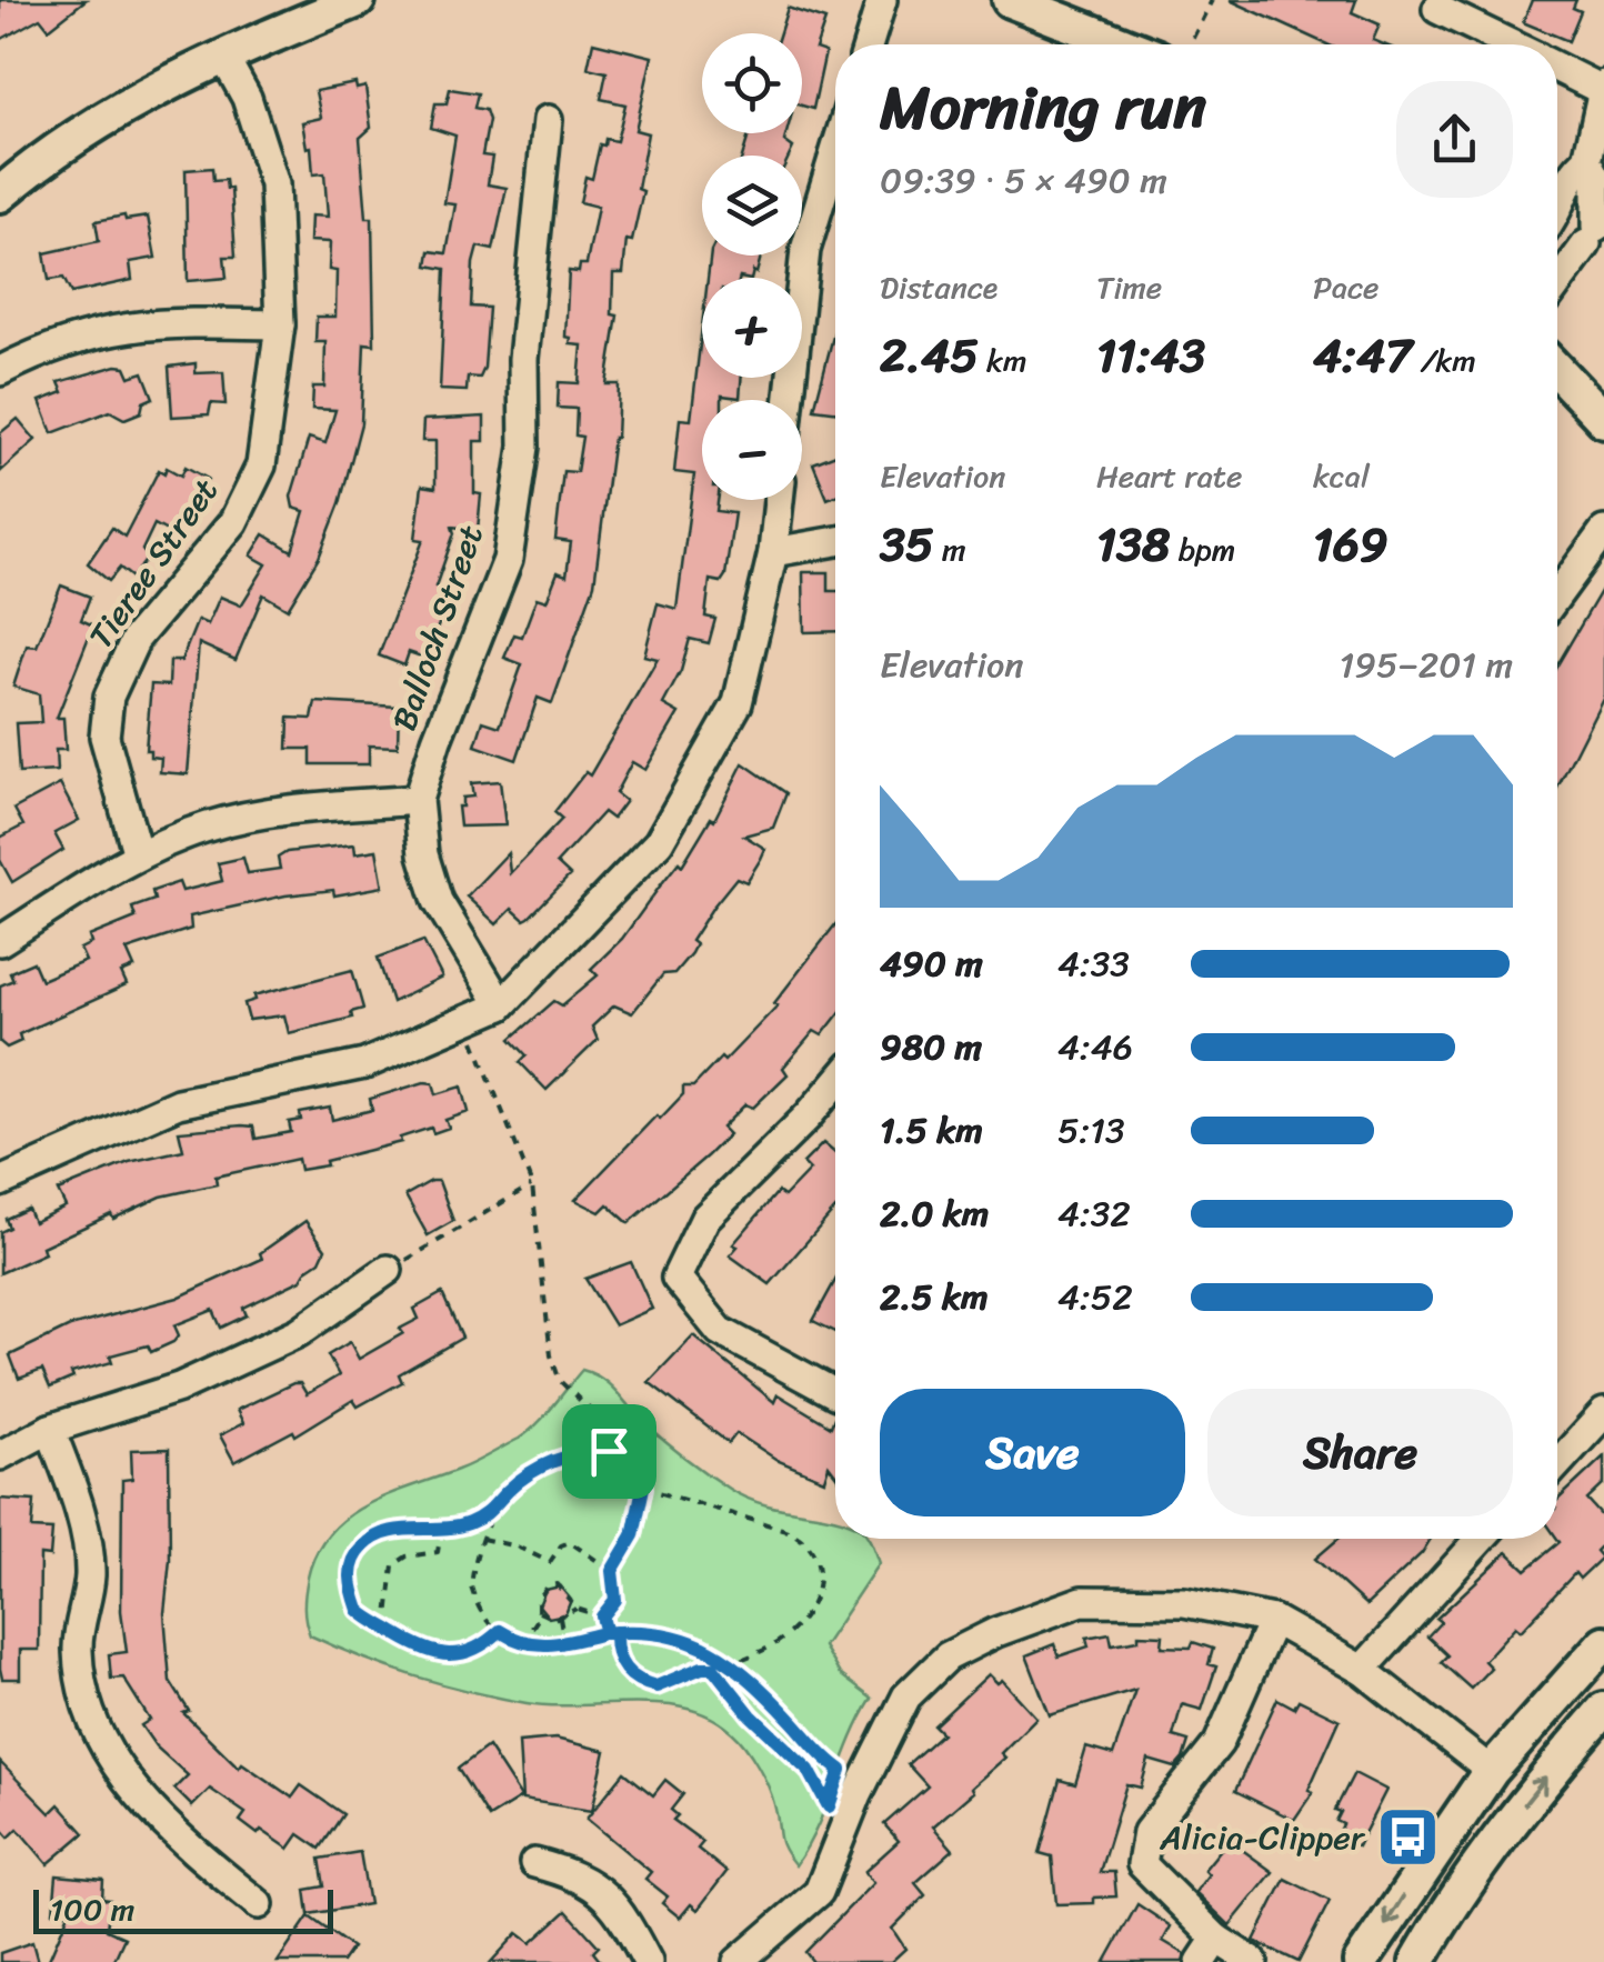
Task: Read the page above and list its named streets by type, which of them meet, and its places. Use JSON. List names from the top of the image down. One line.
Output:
{"streets":{"street":["Tieree Street","Balloch Street"]},"places":{"bus stop":["Alicia-Clipper"]},"scale_bar":"100 m","page":{"map_buttons":["+","−"],"heading":["Morning run","09:39 · 5 × 490 m"],"stats":[["Distance","2.45 km"],["Time","11:43"],["Pace","4:47 /km"],["Elevation","35 m"],["Heart rate","138 bpm"],["kcal","169"]],"chart":["Elevation","195–201 m"],"list":[{"name":"490 m","note":"4:33"},{"name":"980 m","note":"4:46"},{"name":"1.5 km","note":"5:13"},{"name":"2.0 km","note":"4:32"},{"name":"2.5 km","note":"4:52"}],"buttons":["Save","Share"],"scale":"100 m"}}
